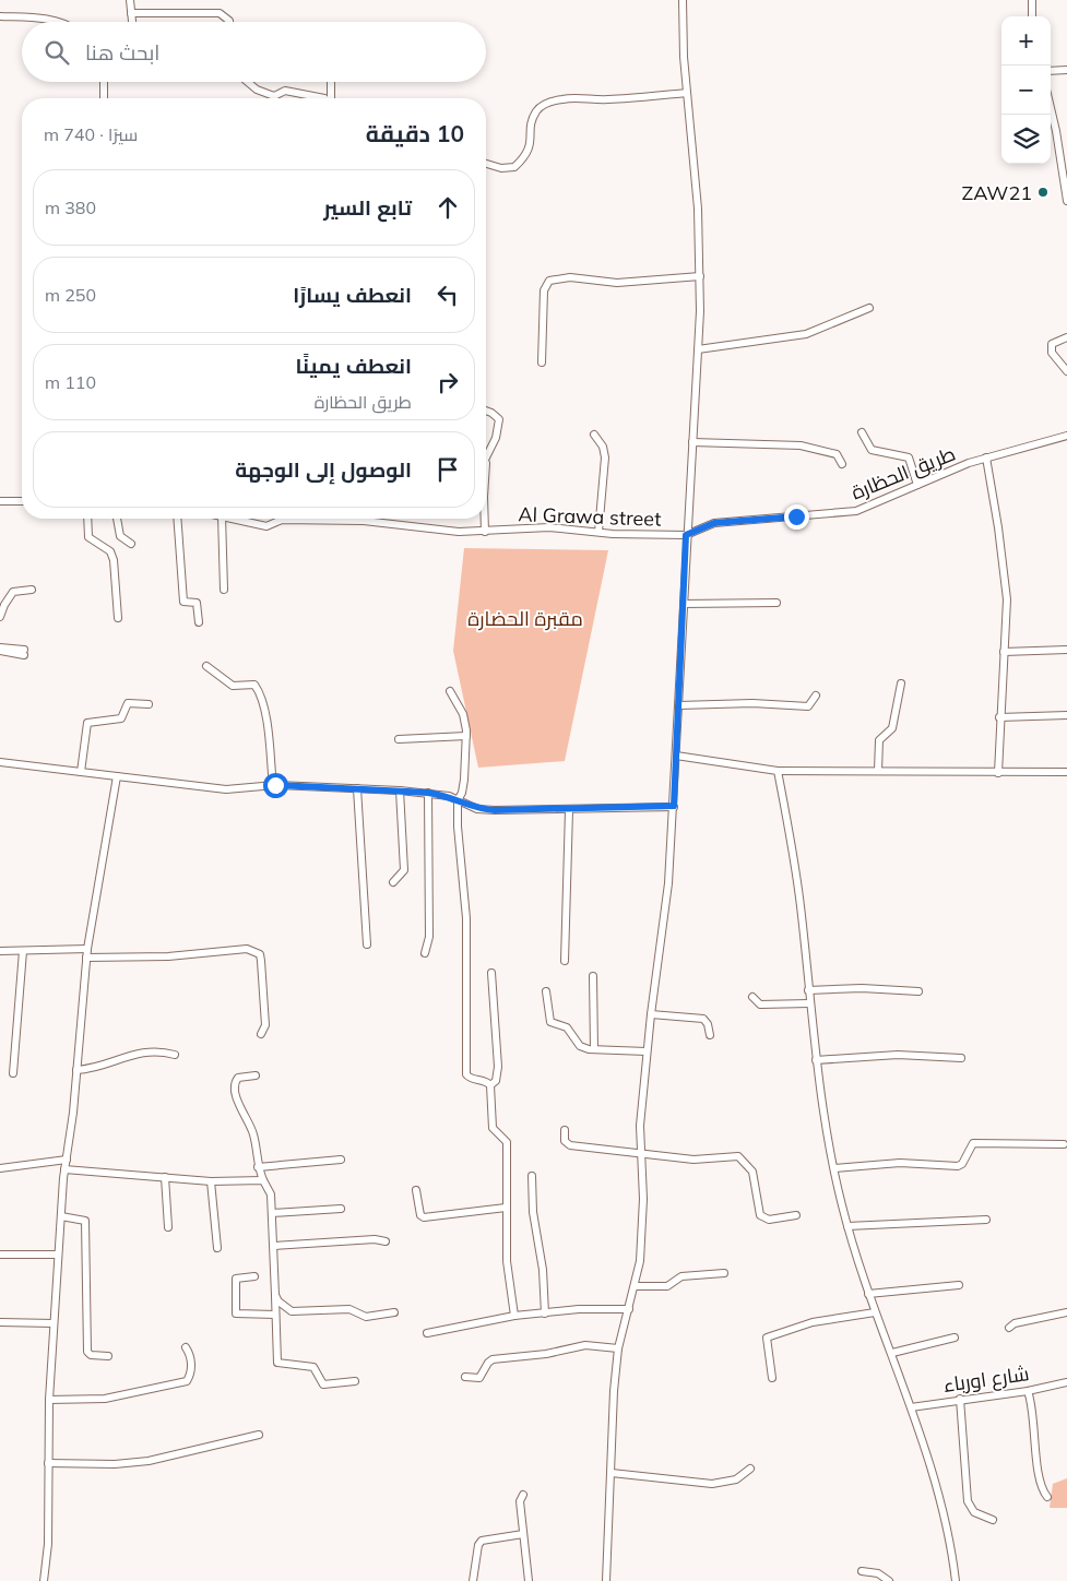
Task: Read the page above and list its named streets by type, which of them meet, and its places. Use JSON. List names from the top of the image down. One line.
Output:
{"streets":{"street":["طريق الحظارة","Al Grawa street","شارع اورباء"]},"crossings":[["طريق الحظارة","Al Grawa street"]],"parks":["مقبرة الحضارة"],"places":["ZAW21"],"page":{"map_buttons":["+","−"],"search":"ابحث هنا","heading":["10 دقيقة","سيرًا · 740 m"],"list":[["تابع السير","380 m"],["انعطف يسارًا","250 m"],["انعطف يمينًا","طريق الحظارة","110 m"],"الوصول إلى الوجهة"]}}
